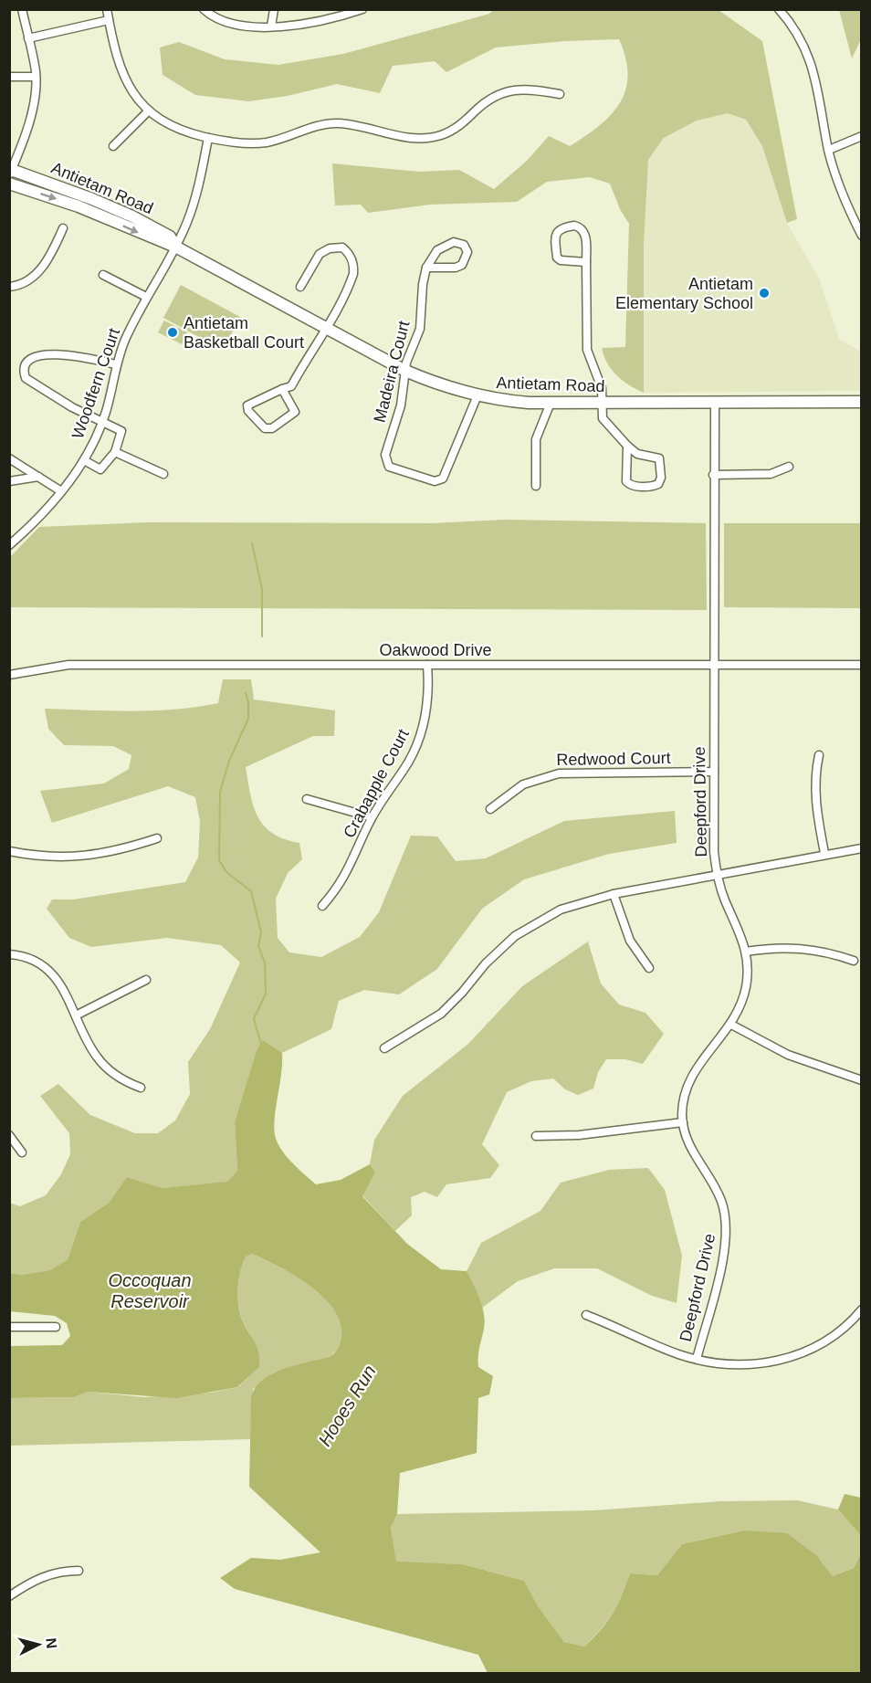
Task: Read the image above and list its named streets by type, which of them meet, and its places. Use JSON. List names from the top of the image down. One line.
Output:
{"streets":{"street":["Antietam Road","Madeira Court","Woodfern Court","Oakwood Drive","Redwood Court","Crabapple Court","Deepford Drive"]},"crossings":[["Antietam Road","Madeira Court"],["Antietam Road","Woodfern Court"],["Antietam Road","Deepford Drive"],["Oakwood Drive","Crabapple Court"],["Oakwood Drive","Deepford Drive"],["Redwood Court","Deepford Drive"]],"water":["Occoquan Reservoir","Hooes Run"],"places":["Antietam Elementary School","Antietam Basketball Court"],"north":"right"}
